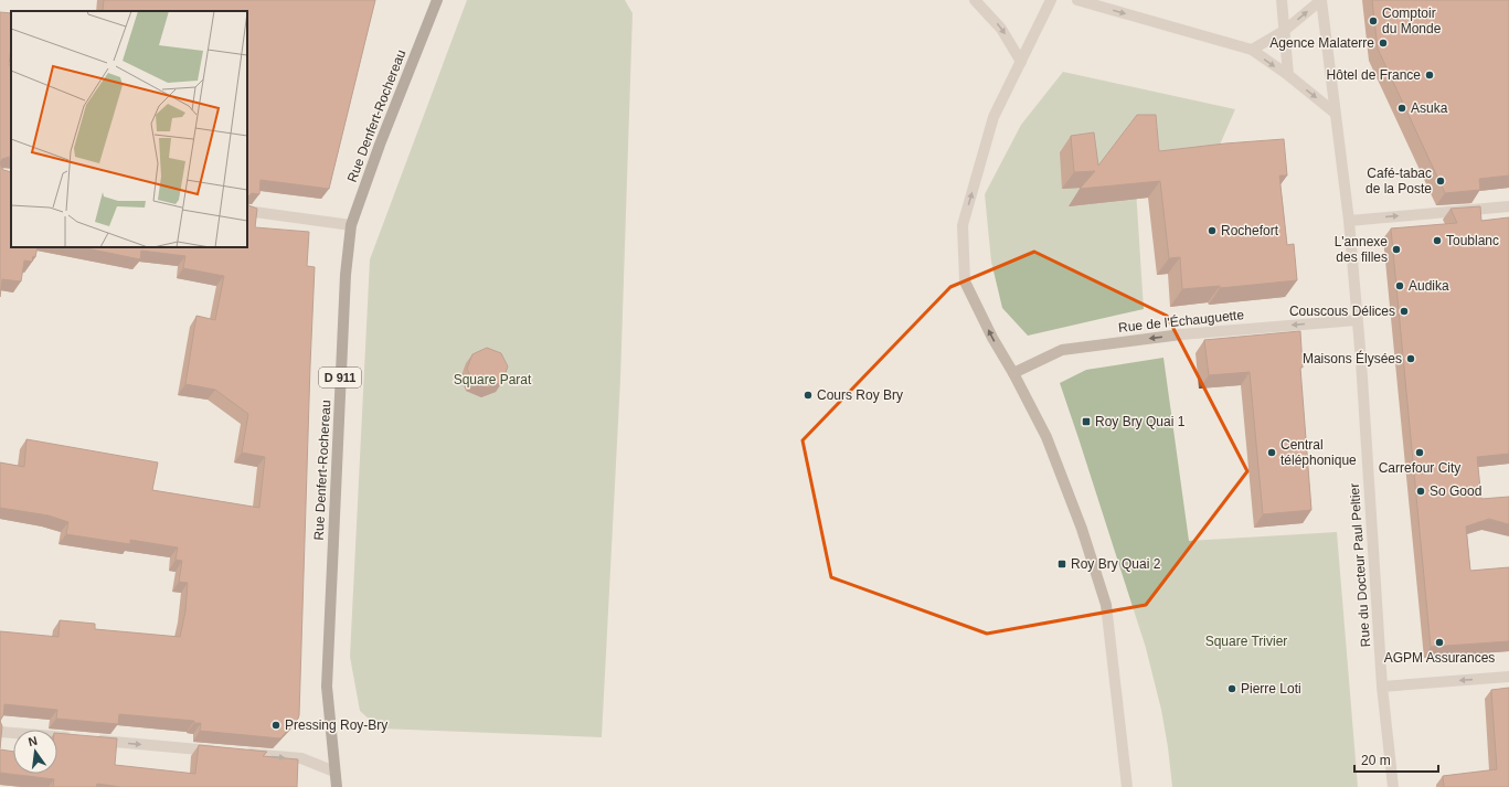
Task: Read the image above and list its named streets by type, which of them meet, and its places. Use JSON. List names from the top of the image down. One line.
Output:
{"streets":{"main road":["Rue Denfert-Rochereau","D 911"],"street":["Rue de l'Échauguette","Rue du Docteur Paul Peltier"]},"crossings":[["Rue Denfert-Rochereau","D 911"],["Rue de l'Échauguette","Rue du Docteur Paul Peltier"]],"one_way":["Rue de l'Échauguette"],"parks":["Square Parat","Square Trivier"],"places":{"other":["Comptoir du Monde","Agence Malaterre","Hôtel de France","Asuka","Café-tabac de la Poste","Rochefort","Toublanc","L'annexe des filles","Audika","Couscous Délices","Maisons Élysées","Cours Roy Bry","Central téléphonique","Carrefour City","So Good","AGPM Assurances","Pierre Loti","Pressing Roy-Bry"],"transit":["Roy Bry Quai 1","Roy Bry Quai 2"]},"scale_bar":"20 m","north":"top"}
